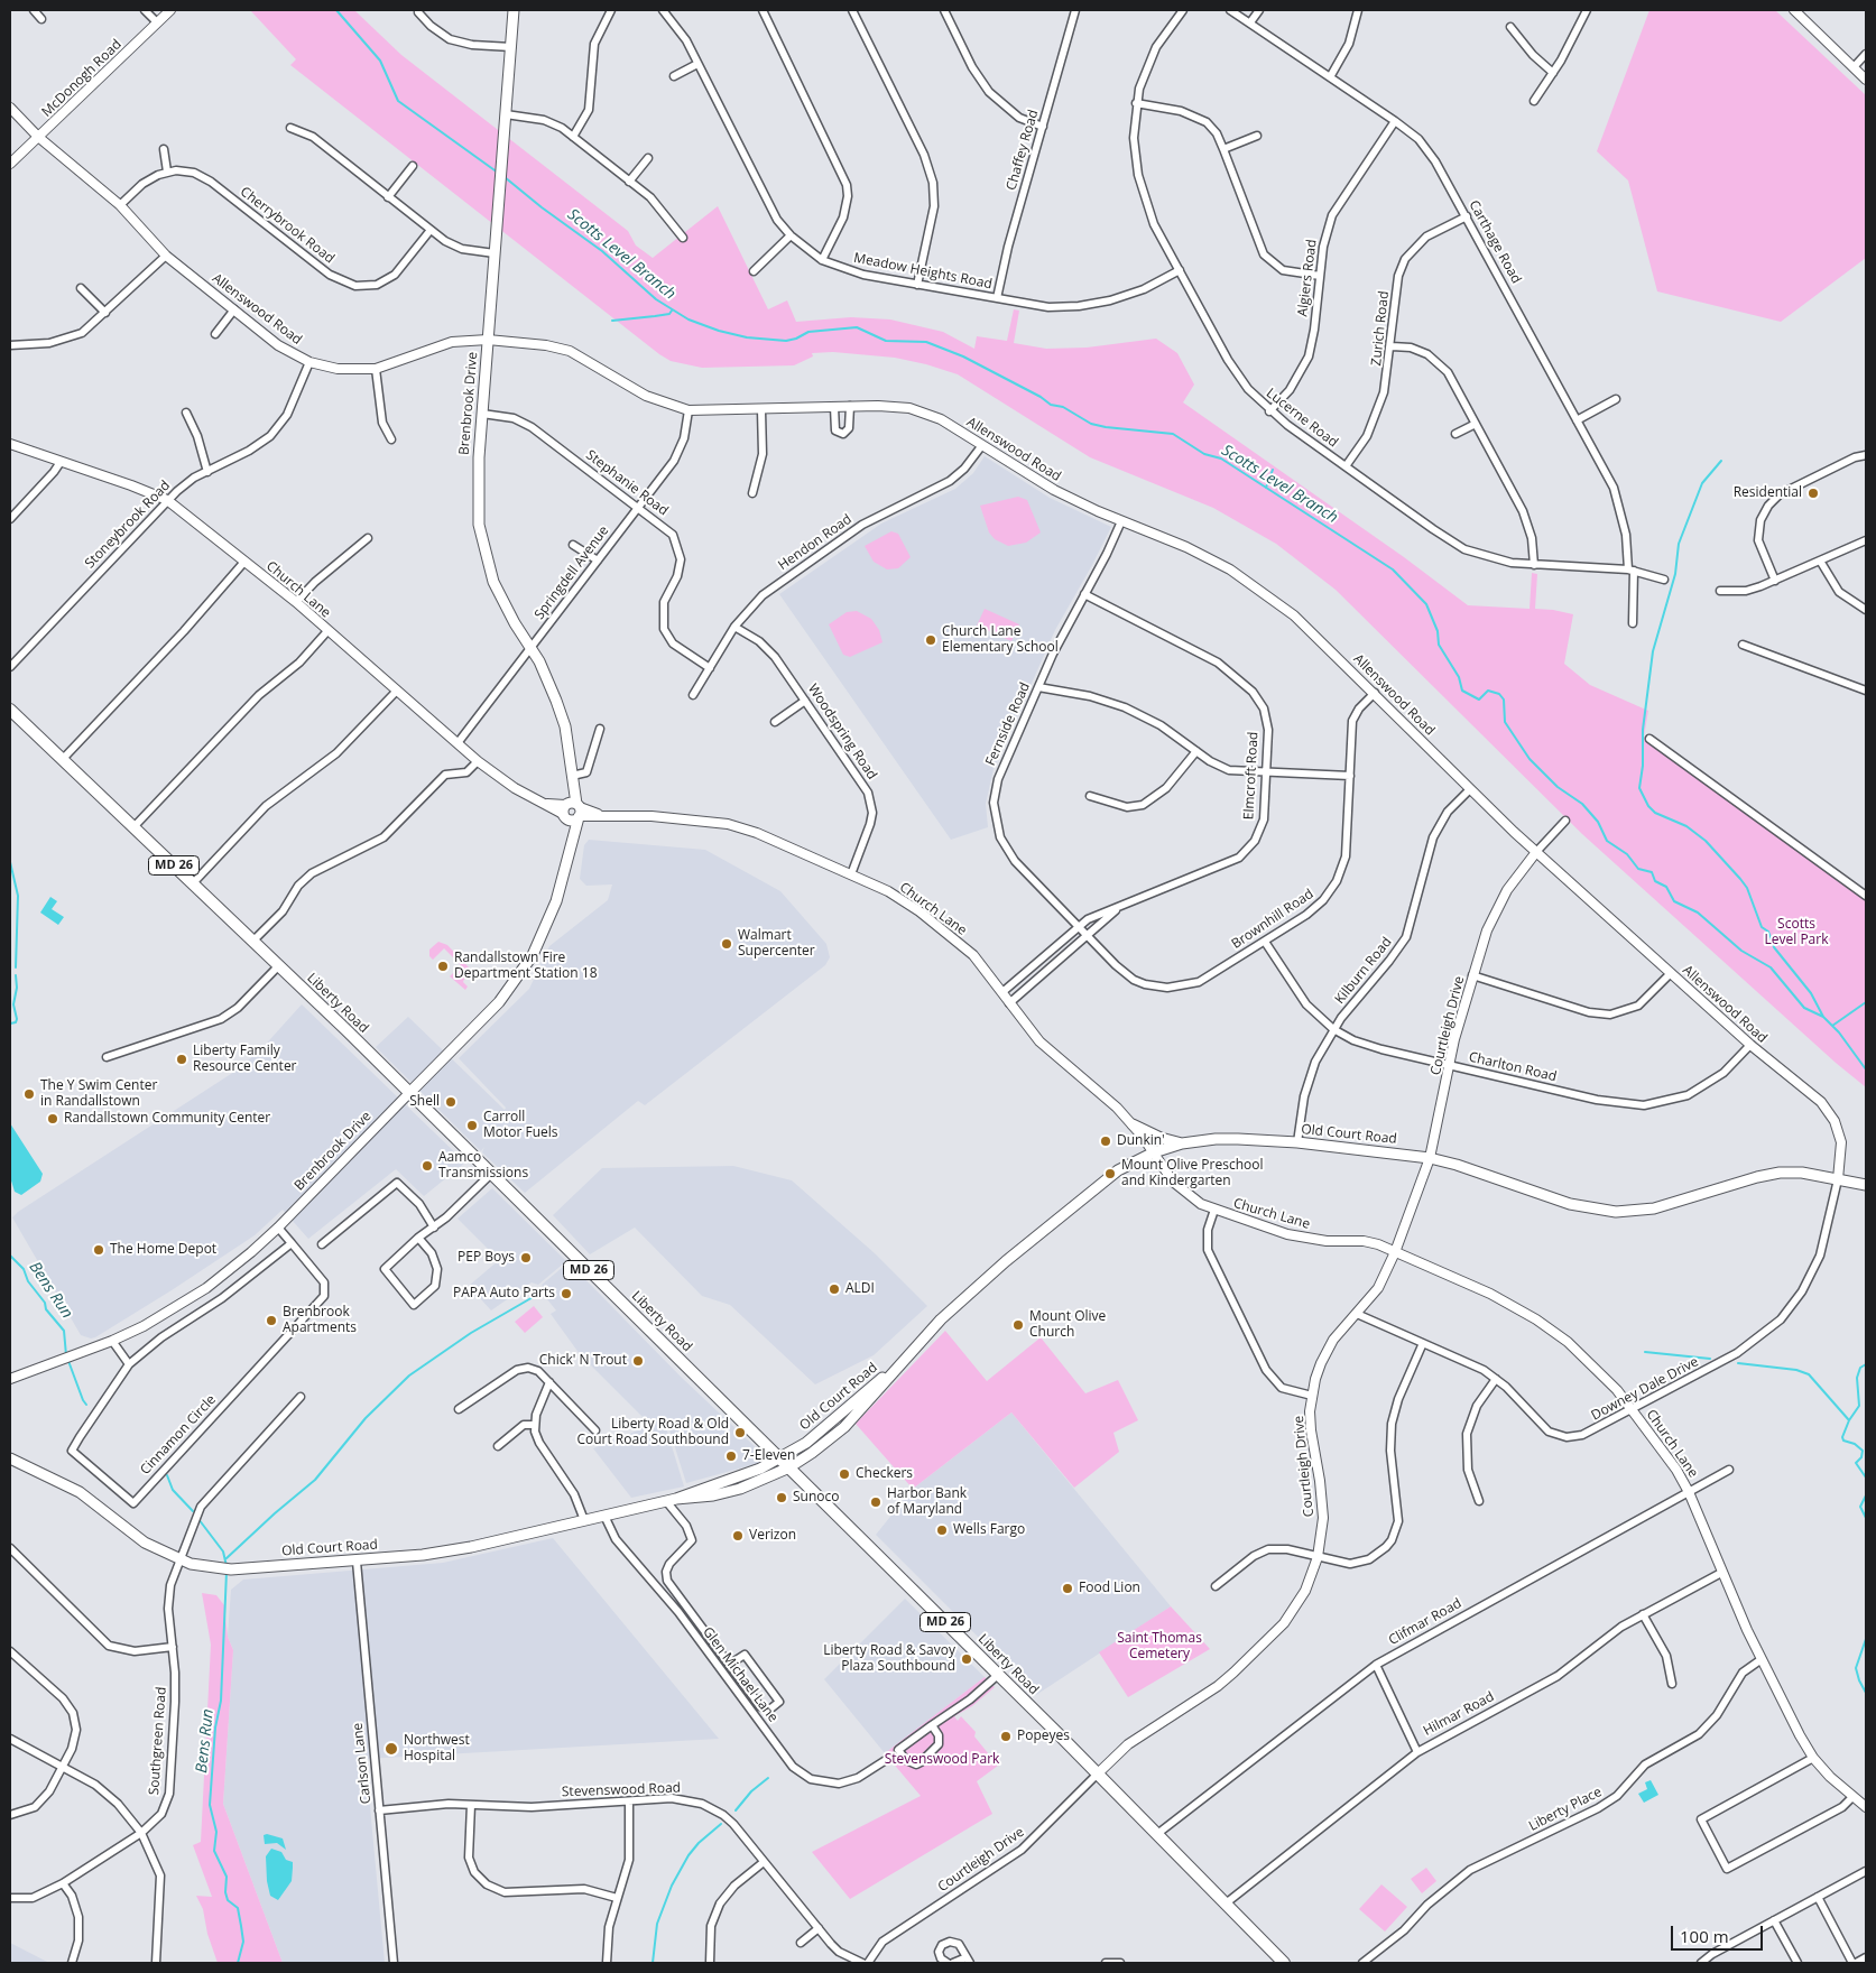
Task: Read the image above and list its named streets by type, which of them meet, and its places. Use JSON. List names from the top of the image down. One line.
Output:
{"streets":{"main road":["Brenbrook Drive","MD 26","Liberty Road","Old Court Road"],"street":["McDonogh Road","Chaffey Road","Cherrybrook Road","Carthage Road","Meadow Heights Road","Algiers Road","Allenswood Road","Zurich Road","Lucerne Road","Stephanie Road","Stoneybrook Road","Hendon Road","Springdell Avenue","Church Lane","Fernside Road","Woodspring Road","Elmcroft Road","Brownhill Road","Kilburn Road","Courtleigh Drive","Charlton Road","Downey Dale Drive","Cinnamon Circle","Clifmar Road","Glen Michael Lane","Hilmar Road","Southgreen Road","Carlson Lane","Stevenswood Road","Liberty Place"]},"crossings":[["McDonogh Road","Allenswood Road"],["Chaffey Road","Meadow Heights Road"],["Carthage Road","Algiers Road"],["Carthage Road","Zurich Road"],["Carthage Road","Lucerne Road"],["Meadow Heights Road","Lucerne Road"],["Algiers Road","Lucerne Road"],["Allenswood Road","Brenbrook Drive"],["Allenswood Road","Stoneybrook Road"],["Allenswood Road","Hendon Road"],["Allenswood Road","Springdell Avenue"],["Allenswood Road","Fernside Road"],["Allenswood Road","Brownhill Road"],["Allenswood Road","Kilburn Road"],["Allenswood Road","Courtleigh Drive"],["Allenswood Road","Charlton Road"],["Allenswood Road","Old Court Road"],["Allenswood Road","Downey Dale Drive"],["Zurich Road","Lucerne Road"],["Brenbrook Drive","Stephanie Road"],["Brenbrook Drive","Springdell Avenue"],["Brenbrook Drive","Church Lane"],["Brenbrook Drive","Liberty Road"],["Brenbrook Drive","Cinnamon Circle"],["Stephanie Road","Hendon Road"],["Stephanie Road","Springdell Avenue"],["Stoneybrook Road","Church Lane"],["Hendon Road","Woodspring Road"],["Springdell Avenue","Church Lane"],["Church Lane","Woodspring Road"],["Church Lane","Elmcroft Road"],["Church Lane","Courtleigh Drive"],["Church Lane","Old Court Road"],["Church Lane","Downey Dale Drive"],["Church Lane","Clifmar Road"],["Church Lane","Hilmar Road"],["Church Lane","Liberty Place"],["Fernside Road","Elmcroft Road"],["Fernside Road","Brownhill Road"],["Elmcroft Road","Brownhill Road"],["Brownhill Road","Charlton Road"],["Kilburn Road","Charlton Road"],["Kilburn Road","Old Court Road"],["Liberty Road","Courtleigh Drive"],["Liberty Road","Old Court Road"],["Liberty Road","Clifmar Road"],["Liberty Road","Hilmar Road"],["Courtleigh Drive","Charlton Road"],["Courtleigh Drive","Old Court Road"],["Courtleigh Drive","Downey Dale Drive"],["Old Court Road","Downey Dale Drive"],["Old Court Road","Glen Michael Lane"],["Old Court Road","Southgreen Road"],["Old Court Road","Carlson Lane"],["Carlson Lane","Stevenswood Road"]],"water":["Scotts Level Branch","Bens Run"],"parks":["Scotts Level Park","Saint Thomas Cemetery","Stevenswood Park"],"places":["Residential","Church Lane Elementary School","Walmart Supercenter","Randallstown Fire Department Station 18","Liberty Family Resource Center","The Y Swim Center in Randallstown","Shell","Randallstown Community Center","Carroll Motor Fuels","Dunkin'","Aamco Transmissions","Mount Olive Preschool and Kindergarten","The Home Depot","PEP Boys","ALDI","PAPA Auto Parts","Brenbrook Apartments","Mount Olive Church","Chick' N Trout","Liberty Road & Old Court Road Southbound","7-Eleven","Checkers","Sunoco","Harbor Bank of Maryland","Wells Fargo","Verizon","Food Lion","Liberty Road & Savoy Plaza Southbound","Popeyes","Northwest Hospital"],"scale_bar":"100 m"}
